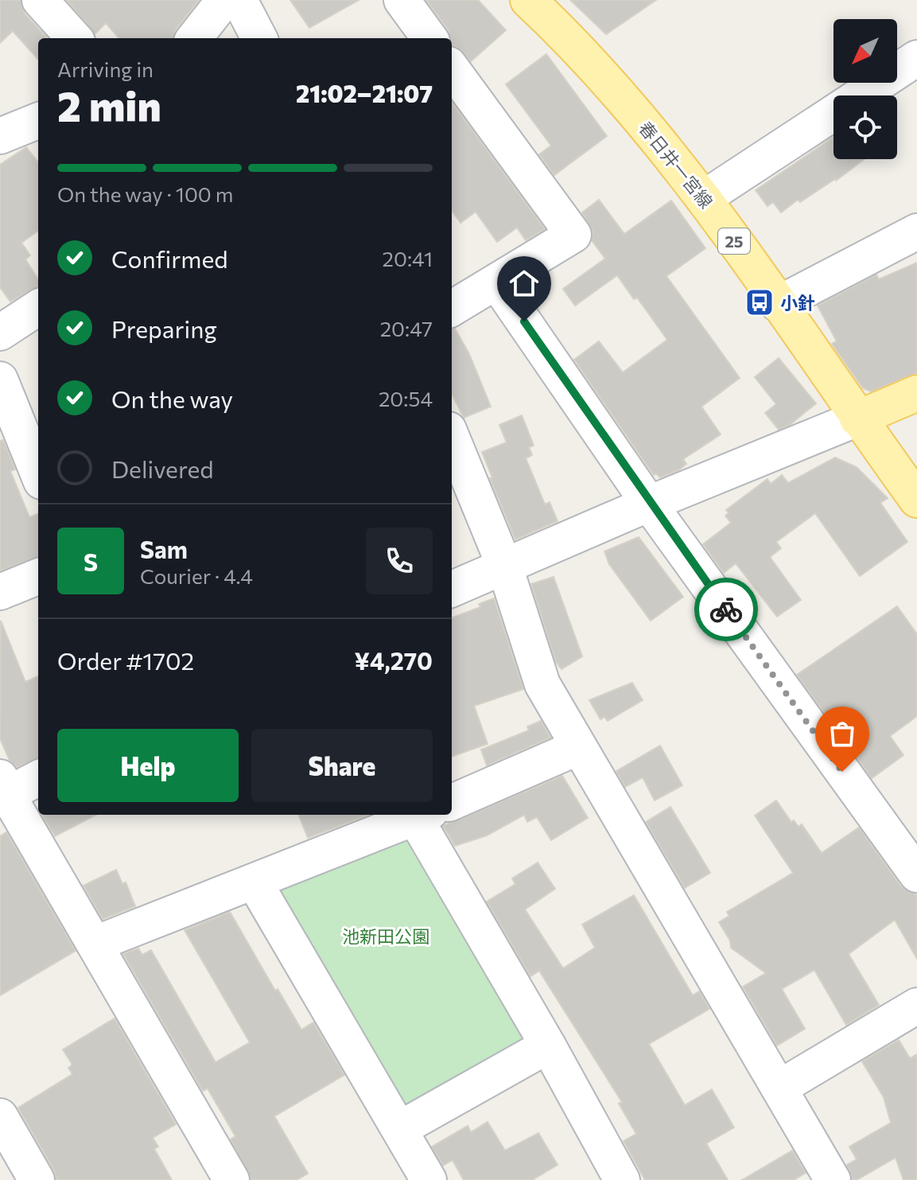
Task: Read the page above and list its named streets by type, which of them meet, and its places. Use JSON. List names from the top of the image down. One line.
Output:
{"streets":{"main road":["春日井一宮線","25"]},"parks":["池新田公園"],"places":{"bus stop":["小針"]},"north":"bottom left","page":{"heading":["2 min","Arriving in","21:02–21:07"],"panel":["Sam","Courier · 4.4","Order #1702","¥4,270"],"bar":"On the way · 100 m","list":[["Confirmed","20:41"],["Preparing","20:47"],["On the way","20:54"],"Delivered"],"round":"S","buttons":["Help","Share"]}}
